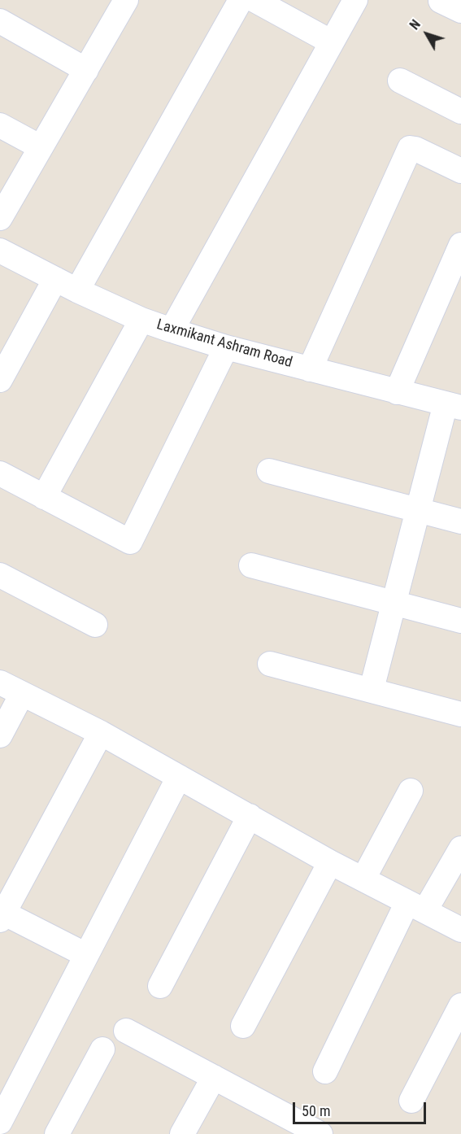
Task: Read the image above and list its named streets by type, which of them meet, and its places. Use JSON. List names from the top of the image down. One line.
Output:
{"streets":{"street":["Laxmikant Ashram Road"]},"scale_bar":"50 m","north":"top left"}
